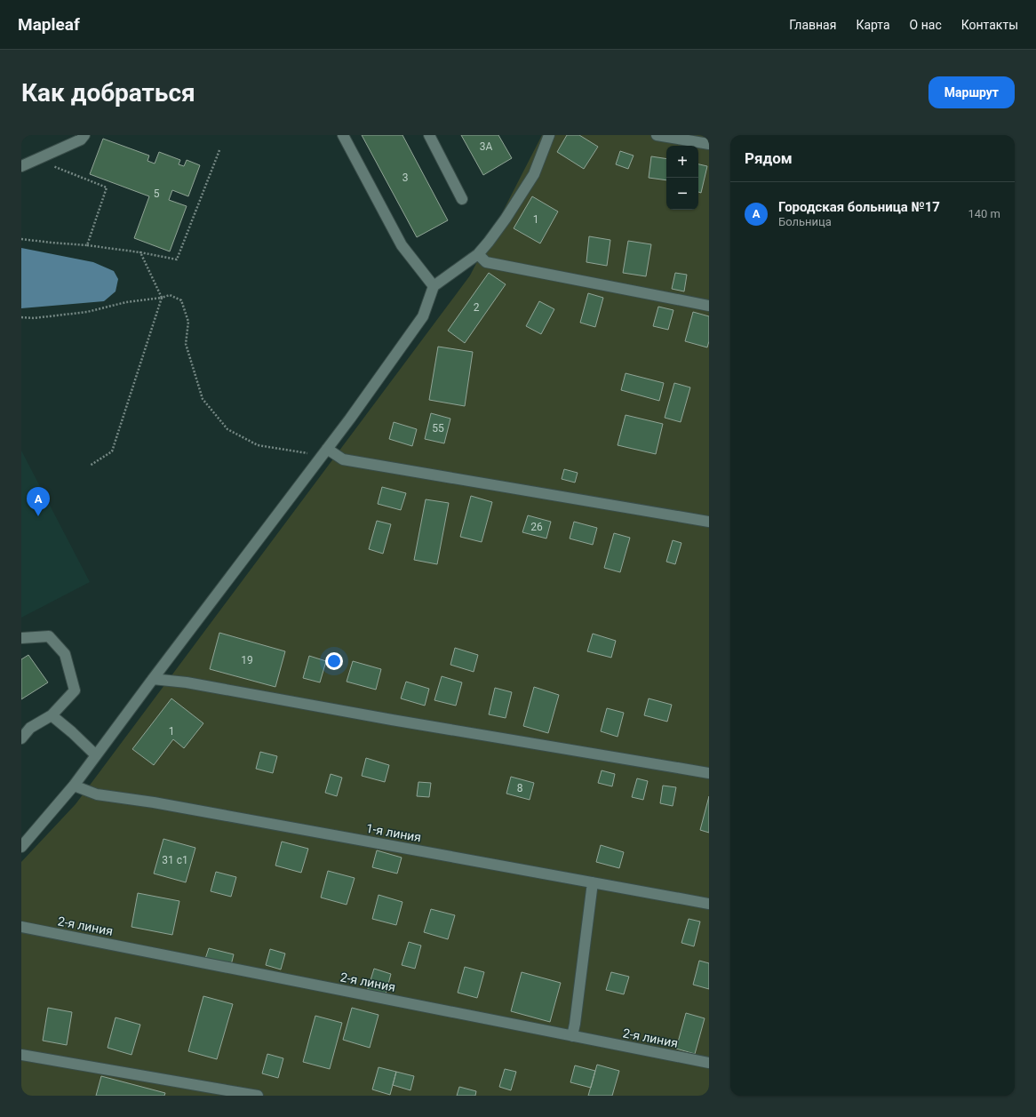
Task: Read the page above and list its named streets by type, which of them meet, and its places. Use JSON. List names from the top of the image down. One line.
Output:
{"streets":{"street":["1-я линия","2-я линия"]},"house_numbers":["3А","3","5","1","2","55","26","19","1","8","31 с1"],"page":{"header":"Mapleaf","nav":["Главная","Карта","О нас","Контакты"],"buttons":"Маршрут","title":"Как добраться","heading":"Рядом","map_buttons":["+","−"],"list":[{"mark":"A","name":"Городская больница №17","note":"Больница","value":"140 m"}],"pins":"A"}}
